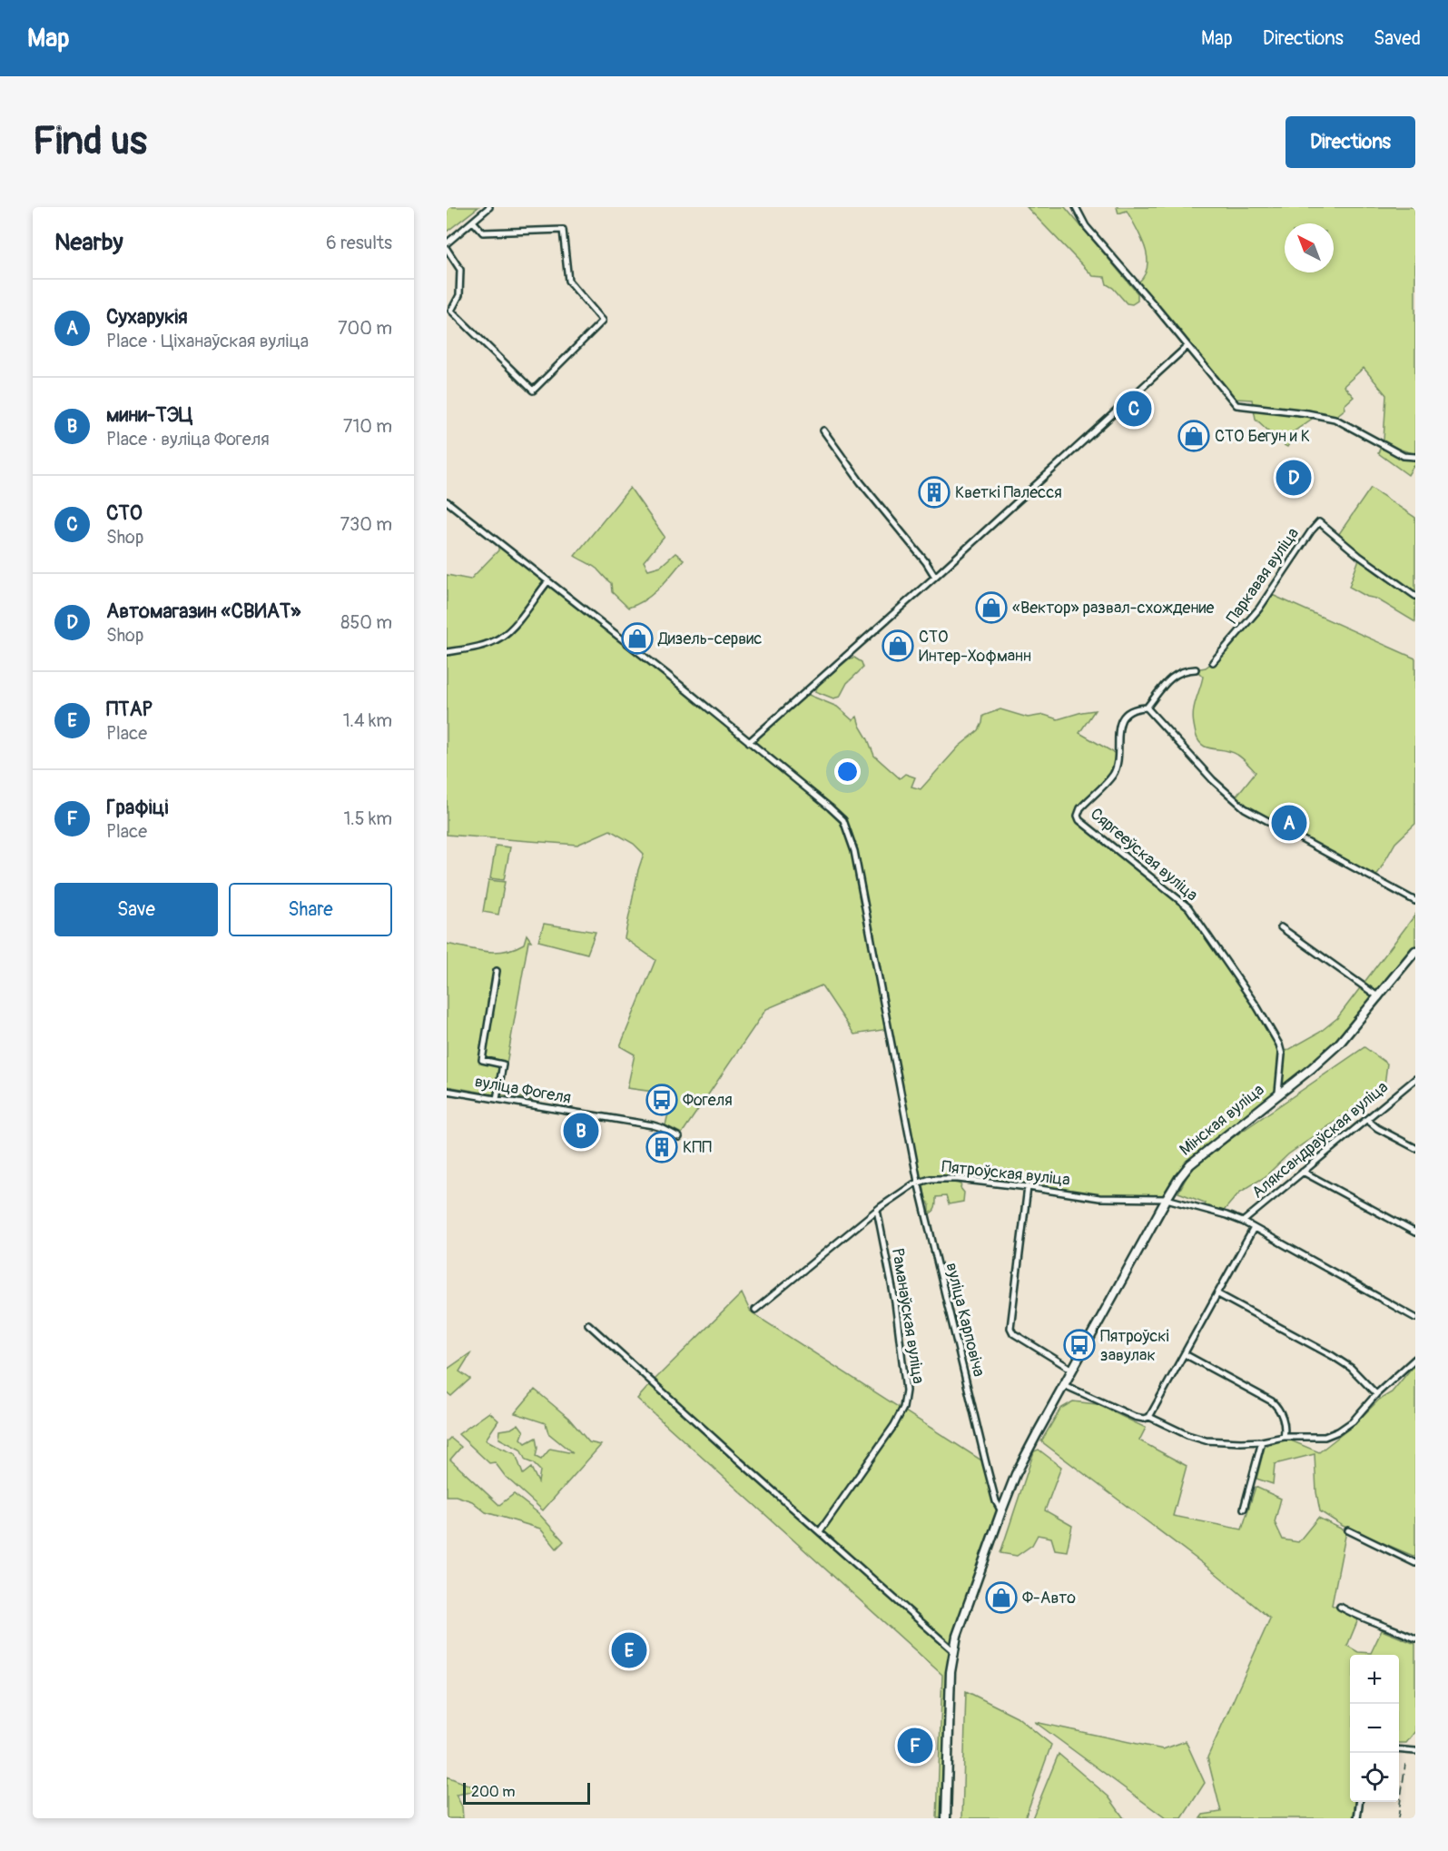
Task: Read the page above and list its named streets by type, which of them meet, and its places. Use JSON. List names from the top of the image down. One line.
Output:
{"streets":{"main road":["Мінская вуліца"],"street":["Паркавая вуліца","Сяргееўская вуліца","вуліца Фогеля","Аляксандраўская вуліца","Пятроўская вуліца","Раманаўская вуліца","вуліца Карповіча"]},"crossings":[["Сяргееўская вуліца","Мінская вуліца"],["Мінская вуліца","Пятроўская вуліца"],["Мінская вуліца","вуліца Карповіча"],["Аляксандраўская вуліца","Пятроўская вуліца"],["Пятроўская вуліца","Раманаўская вуліца"],["Пятроўская вуліца","вуліца Карповіча"]],"places":{"shop":["СТО Бегун и К","«Вектор» развал-схождение","Дизель-сервис","СТО Интер-Хофманн","Ф-Авто"],"building":["Кветкі Палесся","КПП"],"bus stop":["Фогеля","Пятроўскі завулак"]},"scale_bar":"200 m","north":"top left","page":{"header":"Map","nav":["Map","Directions","Saved"],"buttons":["Directions",["Save","Share"]],"title":"Find us","heading":["Nearby","6 results"],"list":[{"mark":"A","name":"Сухарукія","note":"Place · Ціханаўская вуліца","value":"700 m"},{"mark":"B","name":"мини-ТЭЦ","note":"Place · вуліца Фогеля","value":"710 m"},{"mark":"C","name":"СТО","note":"Shop","value":"730 m"},{"mark":"D","name":"Автомагазин «СВИАТ»","note":"Shop","value":"850 m"},{"mark":"E","name":"ПТАР","note":"Place","value":"1.4 km"},{"mark":"F","name":"Графіці","note":"Place","value":"1.5 km"}],"pins":["C","D","A","B","E","F"],"map_buttons":["+","−"],"scale":"200 m"}}
